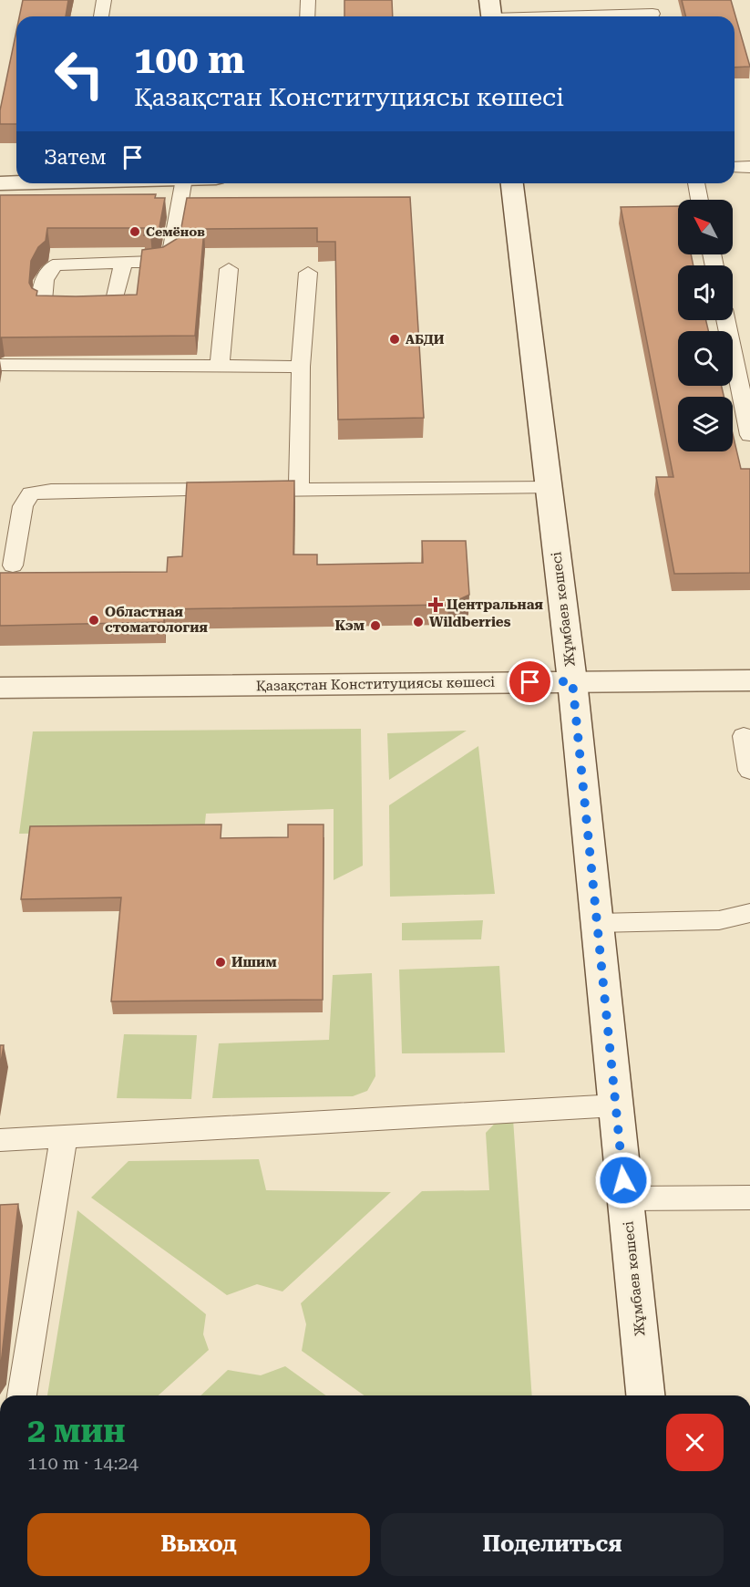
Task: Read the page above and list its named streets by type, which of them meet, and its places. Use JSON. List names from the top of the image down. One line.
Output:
{"streets":{"main road":["Жұмбаев көшесі","Қазақстан Конституциясы көшесі"]},"crossings":[["Жұмбаев көшесі","Қазақстан Конституциясы көшесі"]],"places":{"other":["Семёнов","АБДИ","Областная стоматология","Wildberries","Кэм","Ишим"],"health":["Центральная"]},"north":"top left","page":{"turn":["100 m","Қазақстан Конституциясы көшесі"],"then":"Затем","heading":["2 мин","110 m · 14:24"],"buttons":["Выход","Поделиться"]}}
